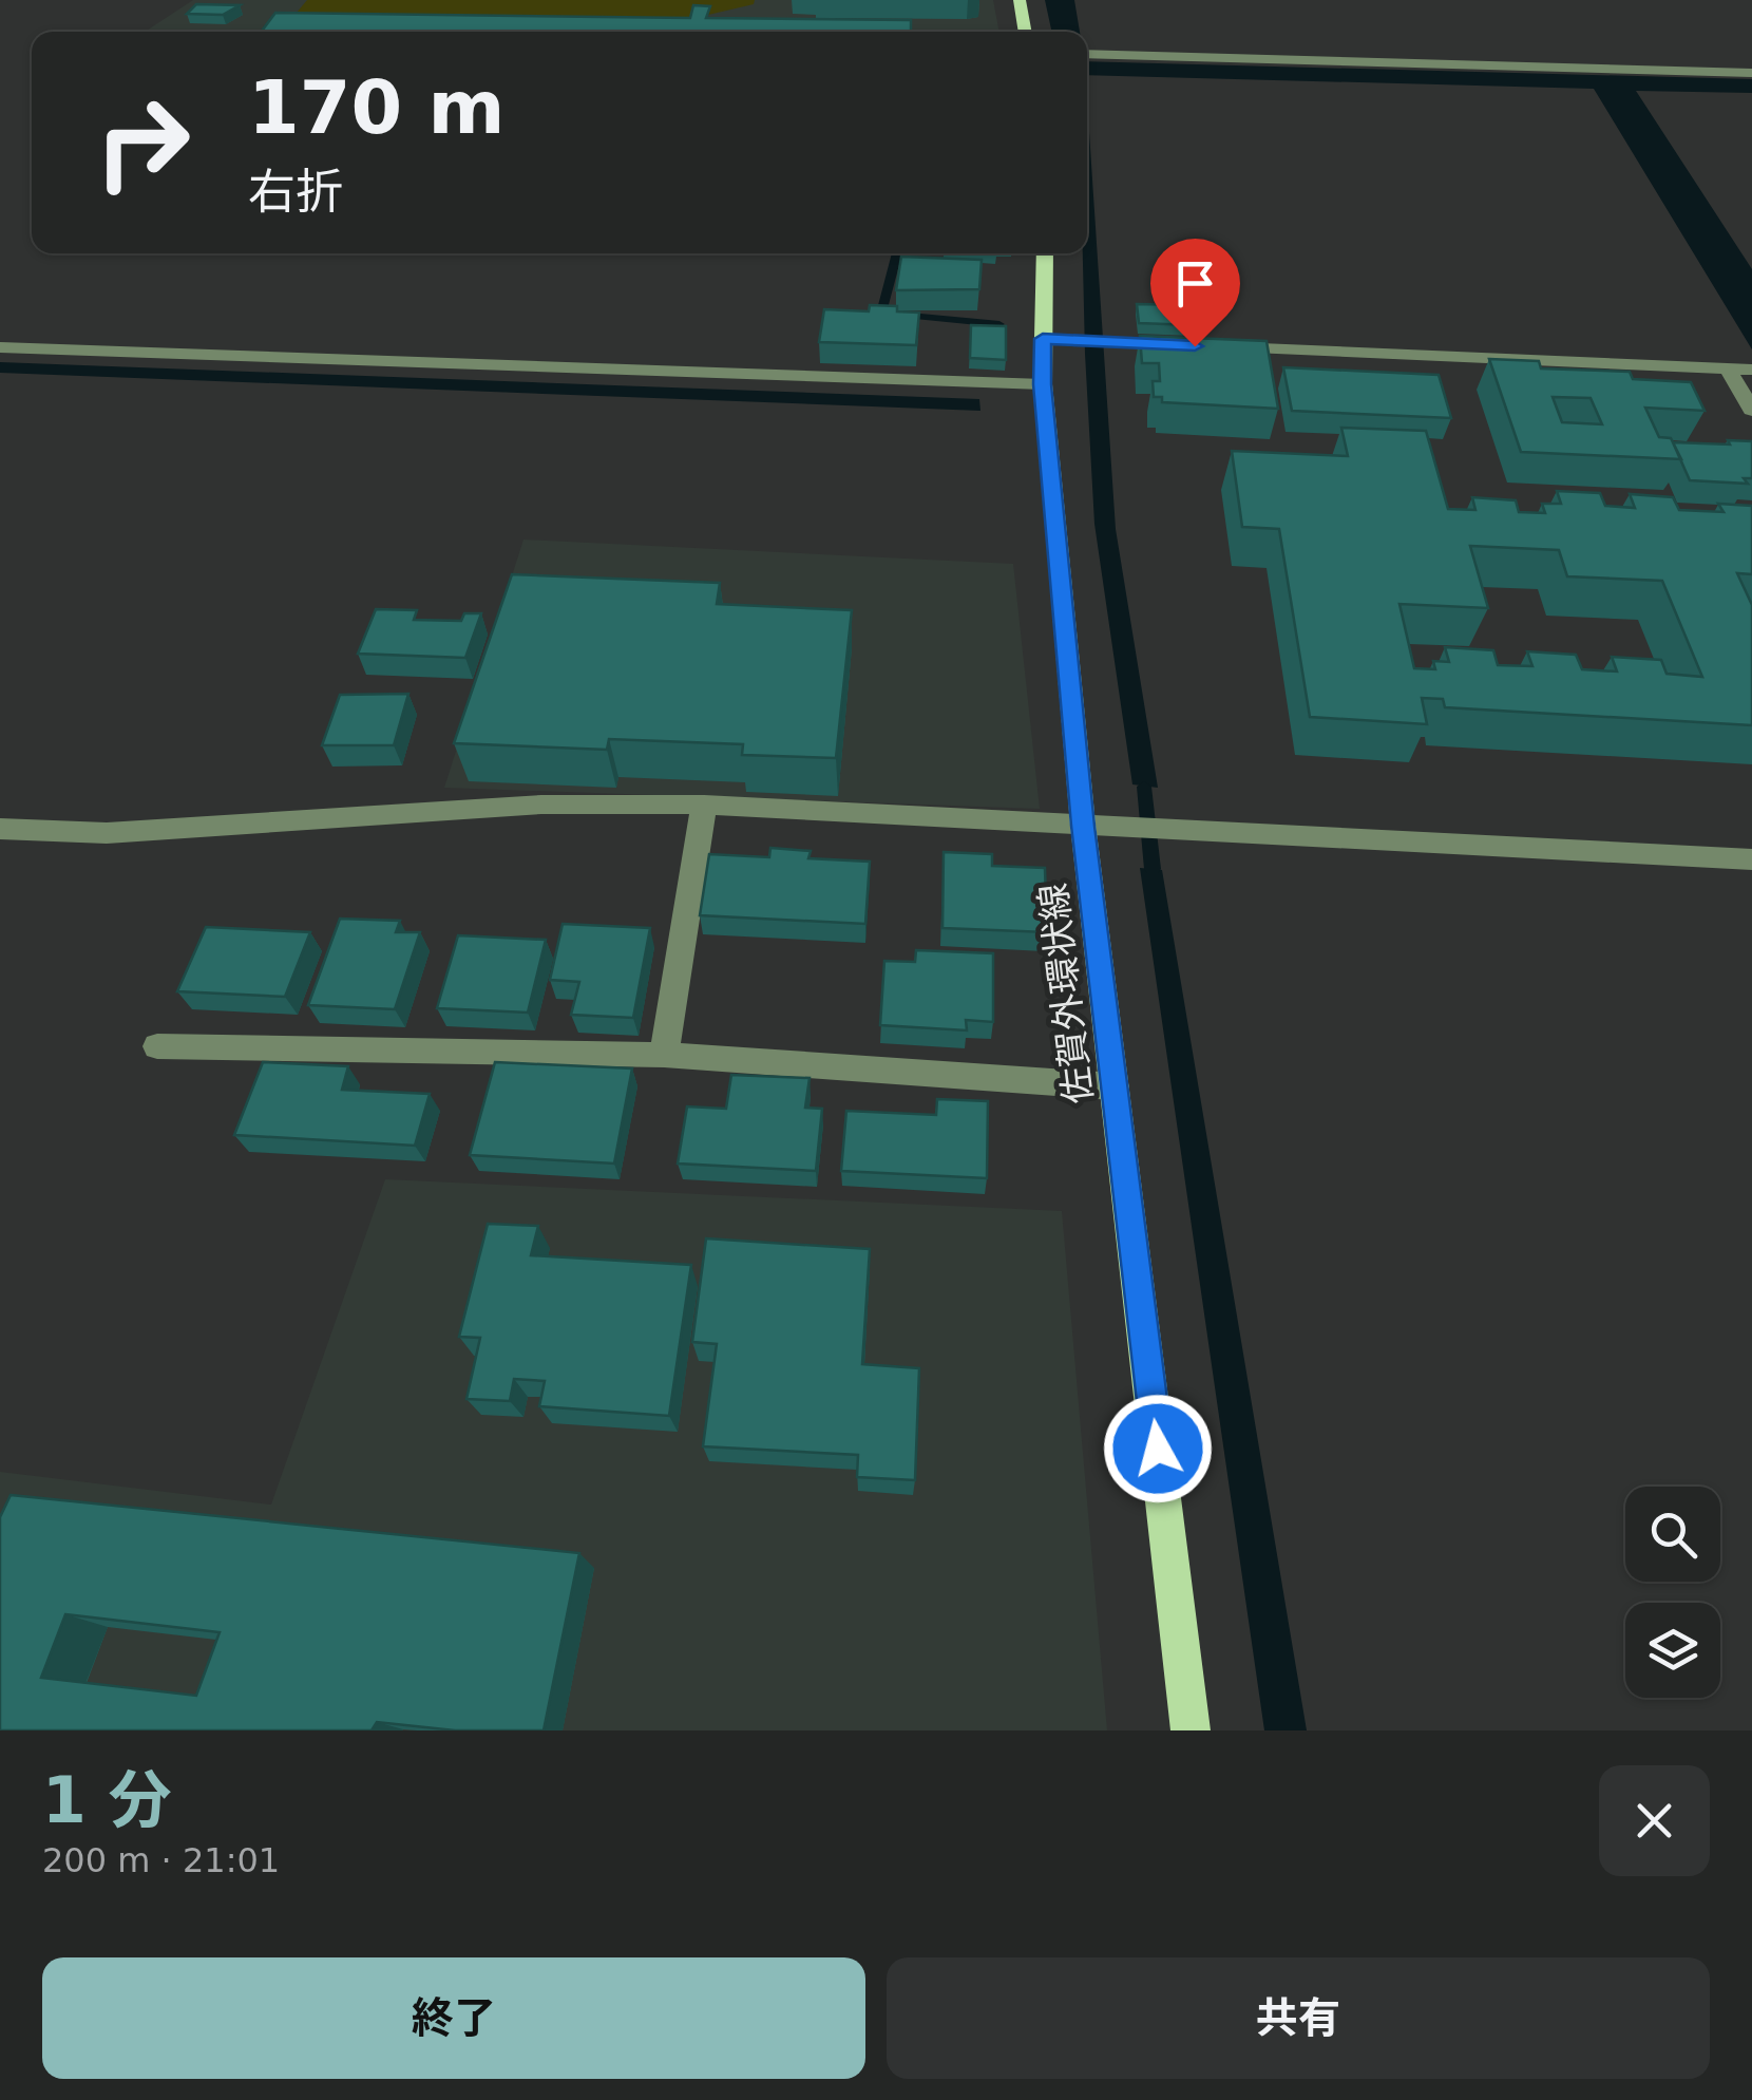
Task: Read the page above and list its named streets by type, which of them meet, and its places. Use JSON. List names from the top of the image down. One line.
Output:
{"streets":{"main road":["佐賀外環状線"]},"page":{"turn":["170 m","右折"],"heading":["1 分","200 m · 21:01"],"buttons":["終了","共有"]}}
